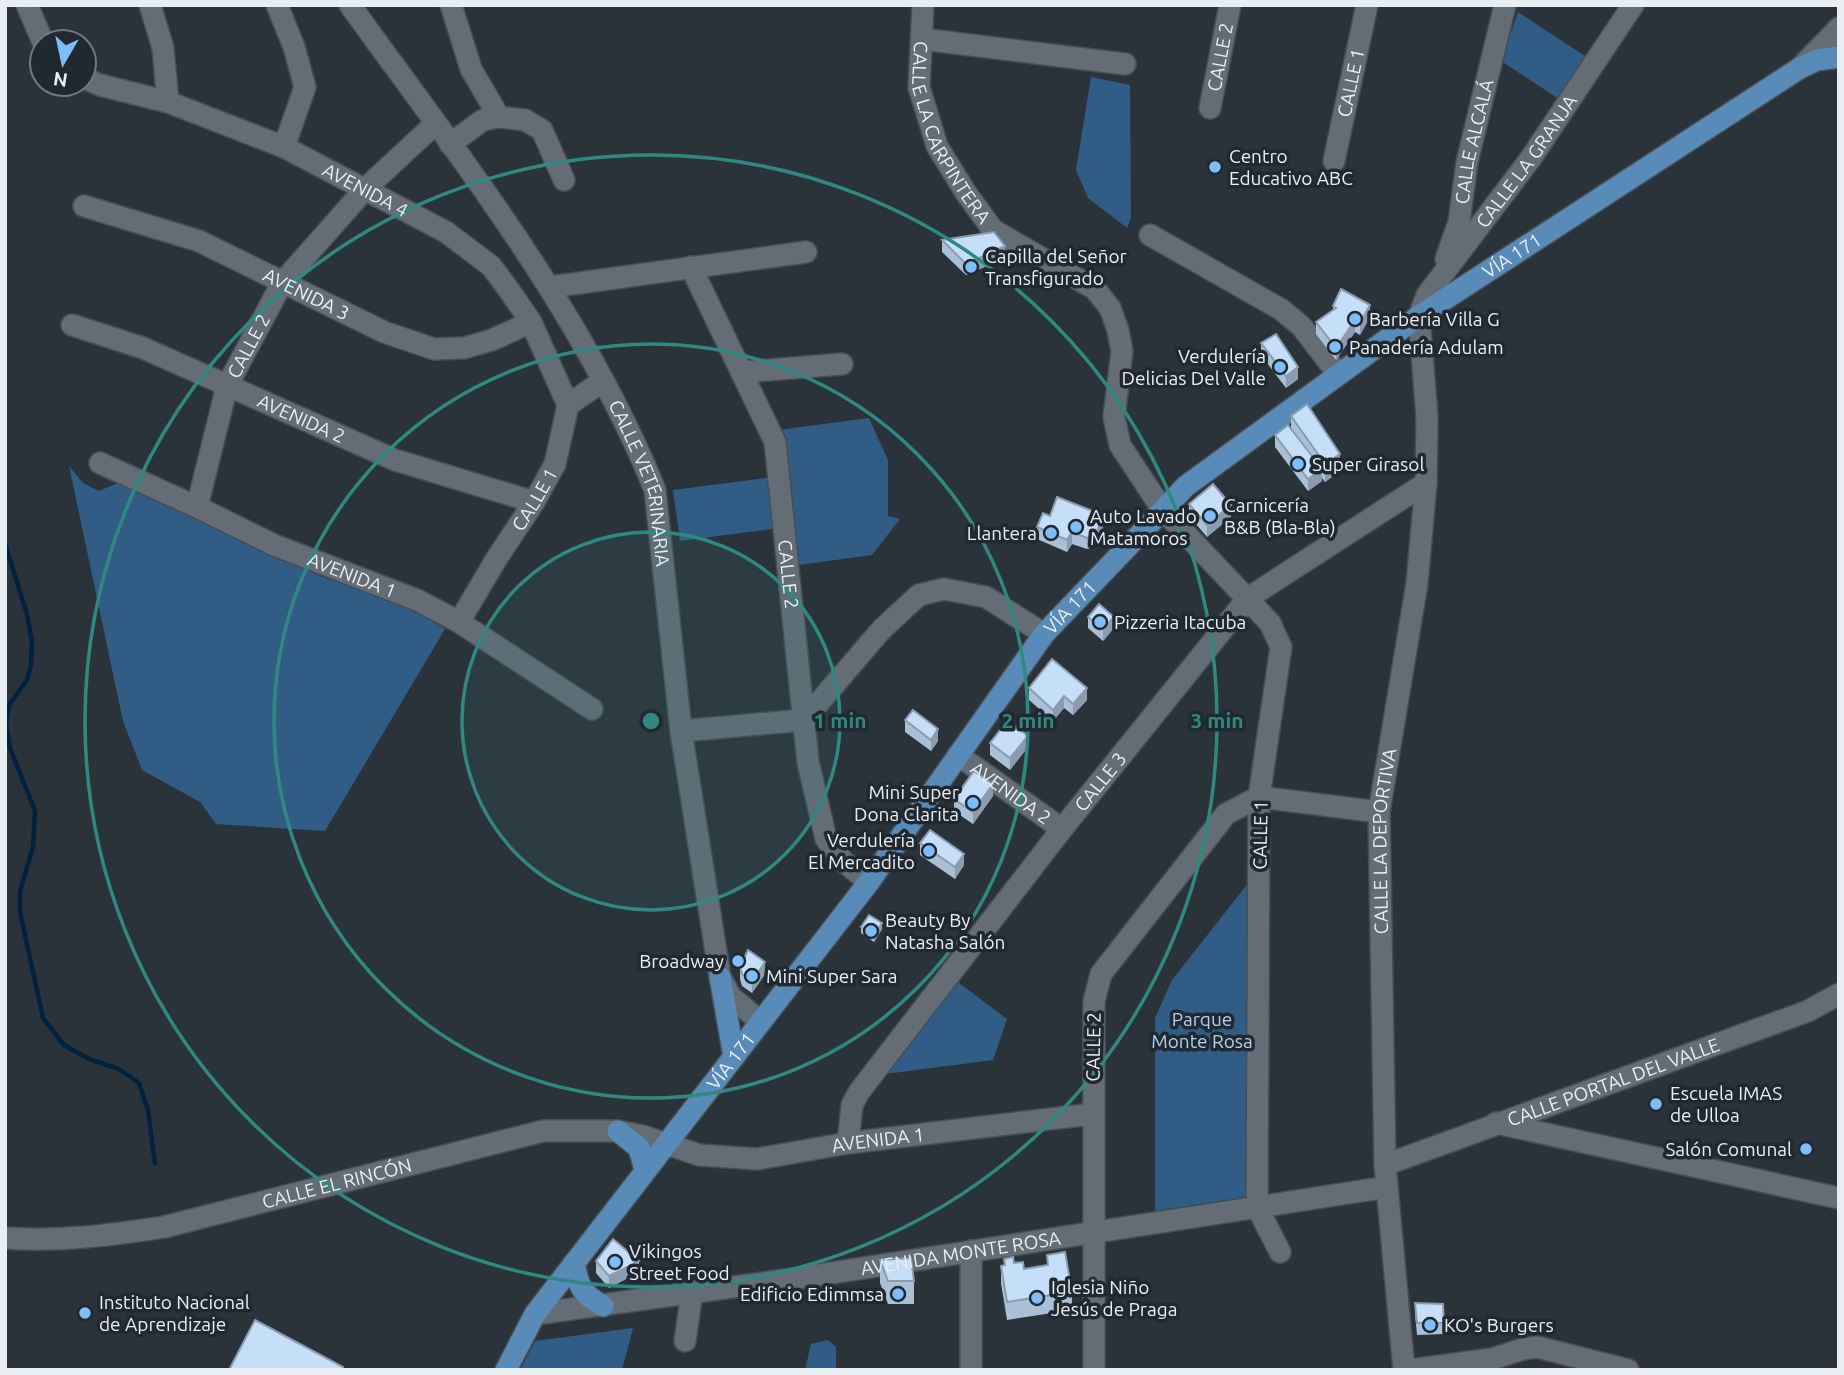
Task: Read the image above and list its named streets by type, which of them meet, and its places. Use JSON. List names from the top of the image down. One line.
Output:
{"streets":{"main road":["VÍA 171"],"street":["CALLE 2","CALLE 1","CALLE LA CARPINTERA","CALLE ALCALÁ","CALLE LA GRANJA","AVENIDA 4","AVENIDA 3","AVENIDA 2","CALLE VETERINARIA","AVENIDA 1","CALLE 3","CALLE LA DEPORTIVA","CALLE PORTAL DEL VALLE","CALLE EL RINCÓN","AVENIDA MONTE ROSA"]},"crossings":[["CALLE 2","CALLE 1"],["CALLE 2","AVENIDA 4"],["CALLE 2","VÍA 171"],["CALLE 2","AVENIDA 3"],["CALLE 2","AVENIDA 2"],["CALLE 2","CALLE VETERINARIA"],["CALLE 2","AVENIDA 1"],["CALLE 2","AVENIDA MONTE ROSA"],["CALLE 1","CALLE LA CARPINTERA"],["CALLE 1","AVENIDA 4"],["CALLE 1","VÍA 171"],["CALLE 1","AVENIDA 2"],["CALLE 1","AVENIDA 1"],["CALLE 1","CALLE 3"],["CALLE 1","AVENIDA MONTE ROSA"],["CALLE LA CARPINTERA","VÍA 171"],["CALLE ALCALÁ","CALLE LA GRANJA"],["CALLE LA GRANJA","VÍA 171"],["CALLE LA GRANJA","CALLE LA DEPORTIVA"],["AVENIDA 4","AVENIDA 3"],["VÍA 171","AVENIDA 2"],["VÍA 171","CALLE VETERINARIA"],["VÍA 171","AVENIDA 1"],["VÍA 171","CALLE LA DEPORTIVA"],["VÍA 171","CALLE EL RINCÓN"],["VÍA 171","AVENIDA MONTE ROSA"],["AVENIDA 2","CALLE 3"],["AVENIDA 1","CALLE 3"],["AVENIDA 1","CALLE EL RINCÓN"],["CALLE 3","CALLE LA DEPORTIVA"],["CALLE LA DEPORTIVA","CALLE PORTAL DEL VALLE"],["CALLE LA DEPORTIVA","AVENIDA MONTE ROSA"]],"parks":["Parque Monte Rosa"],"places":["Centro Educativo ABC","Capilla del Señor Transfigurado","Barbería Villa G","Panadería Adulam","Verdulería Delicias Del Valle","Super Girasol","Carnicería B&B (Bla-Bla)","Auto Lavado Matamoros","Llantera","Pizzeria Itacuba","Mini Super Dona Clarita","Verdulería El Mercadito","Beauty By Natasha Salón","Broadway","Mini Super Sara","Escuela IMAS de Ulloa","Salón Comunal","Vikingos Street Food","Edificio Edimmsa","Iglesia Niño Jesús de Praga","Instituto Nacional de Aprendizaje","KO's Burgers"],"north":"bottom","rings":["1 min","2 min","3 min"]}
